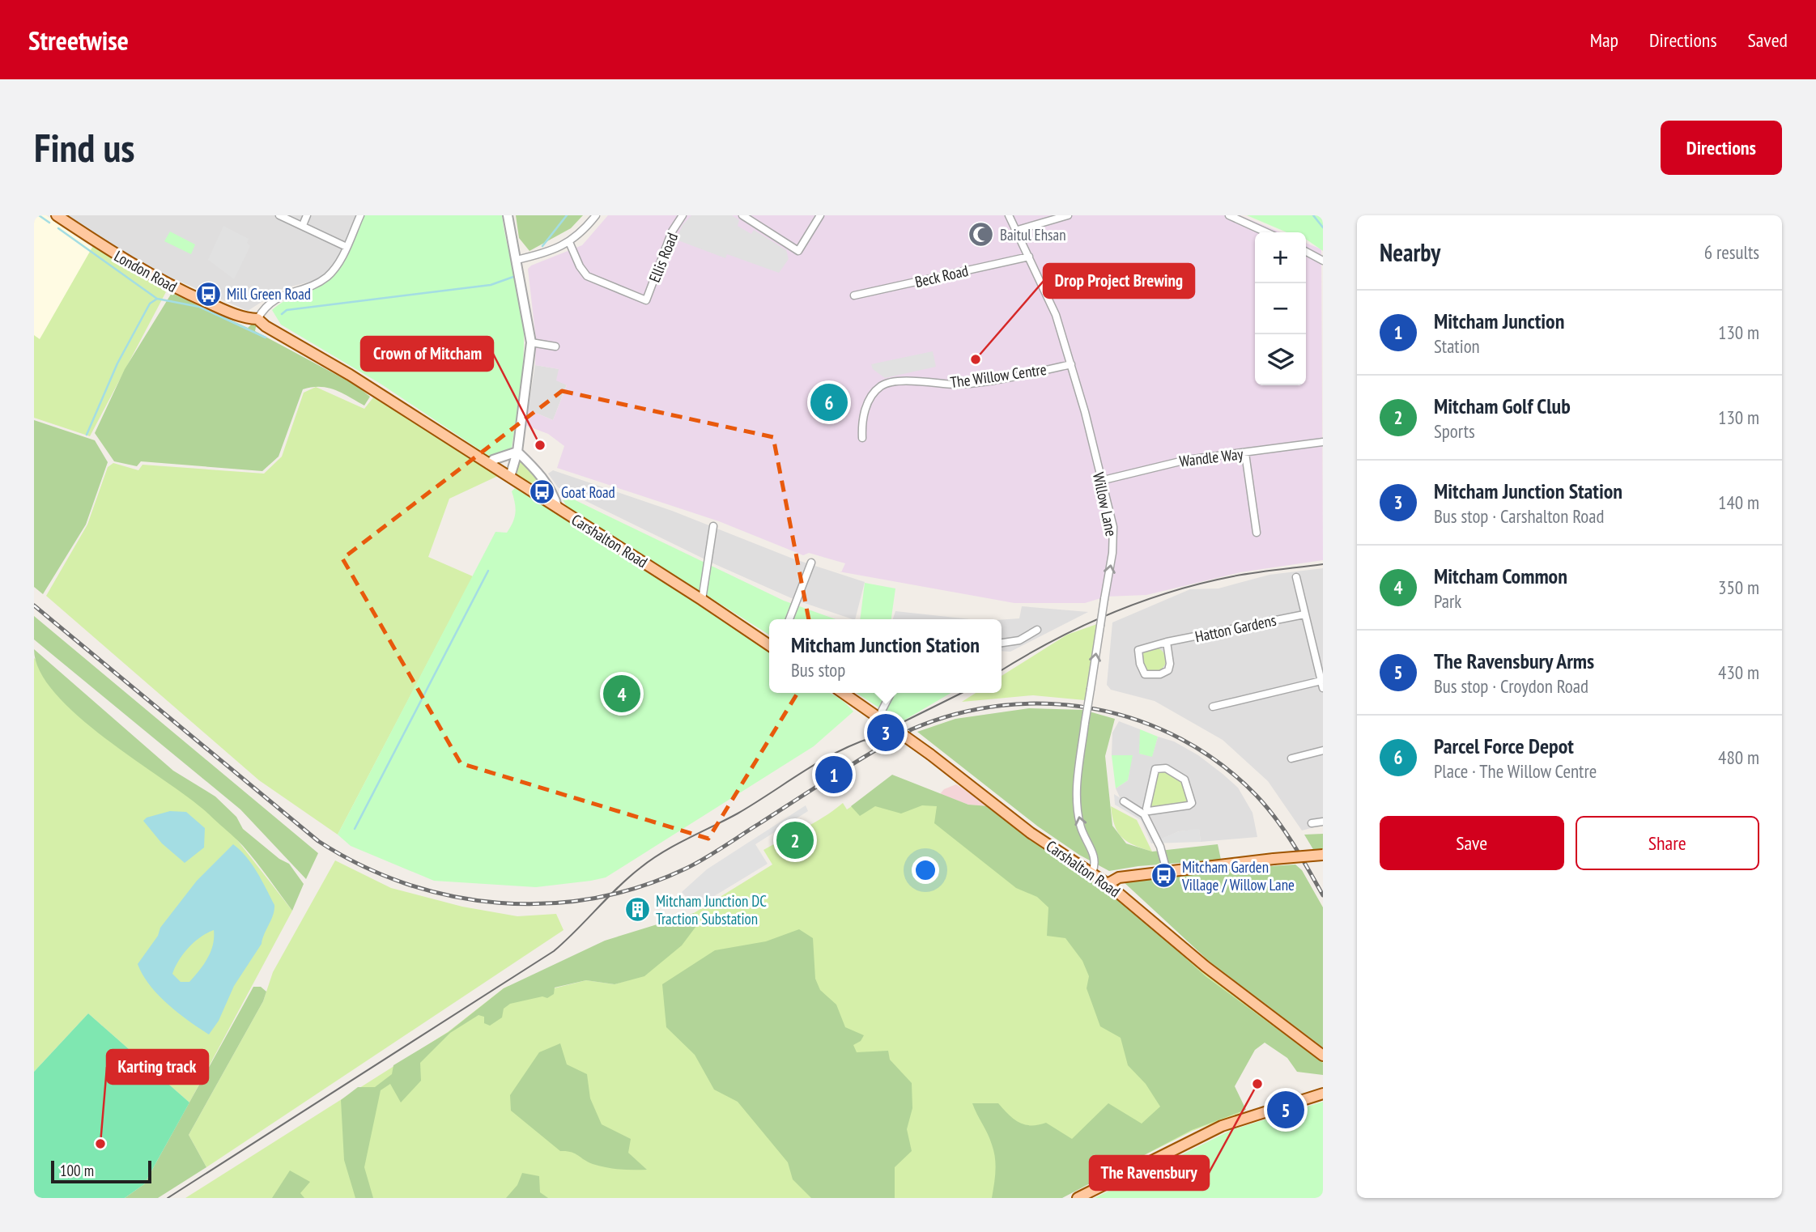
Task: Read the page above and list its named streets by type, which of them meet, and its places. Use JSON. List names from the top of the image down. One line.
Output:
{"streets":{"main road":["London Road","Carshalton Road"],"street":["Ellis Road","Beck Road","The Willow Centre","Wandle Way","Willow Lane","Hatton Gardens"]},"crossings":[["London Road","Carshalton Road"],["Beck Road","Willow Lane"],["The Willow Centre","Willow Lane"],["Wandle Way","Willow Lane"],["Willow Lane","Carshalton Road"]],"one_way":["Willow Lane"],"places":{"mosque":["Baitul Ehsan"],"bus stop":["Mill Green Road","Goat Road","Mitcham Garden Village / Willow Lane"],"other":["Drop Project Brewing","Crown of Mitcham","The Ravensbury","Karting track"],"building":["Mitcham Junction DC Traction Substation"]},"scale_bar":"100 m","page":{"header":"Streetwise","nav":["Map","Directions","Saved"],"buttons":["Directions",["Save","Share"]],"title":"Find us","heading":["Nearby","6 results"],"map_buttons":["+","−"],"list":[{"mark":"1","name":"Mitcham Junction","note":"Station","value":"130 m"},{"mark":"2","name":"Mitcham Golf Club","note":"Sports","value":"130 m"},{"mark":"3","name":"Mitcham Junction Station","note":"Bus stop · Carshalton Road","value":"140 m"},{"mark":"4","name":"Mitcham Common","note":"Park","value":"350 m"},{"mark":"5","name":"The Ravensbury Arms","note":"Bus stop · Croydon Road","value":"430 m"},{"mark":"6","name":"Parcel Force Depot","note":"Place · The Willow Centre","value":"480 m"}],"pins":["6","4","3","1","2","5"],"popup":["Mitcham Junction Station","Bus stop"],"scale":"100 m"}}
